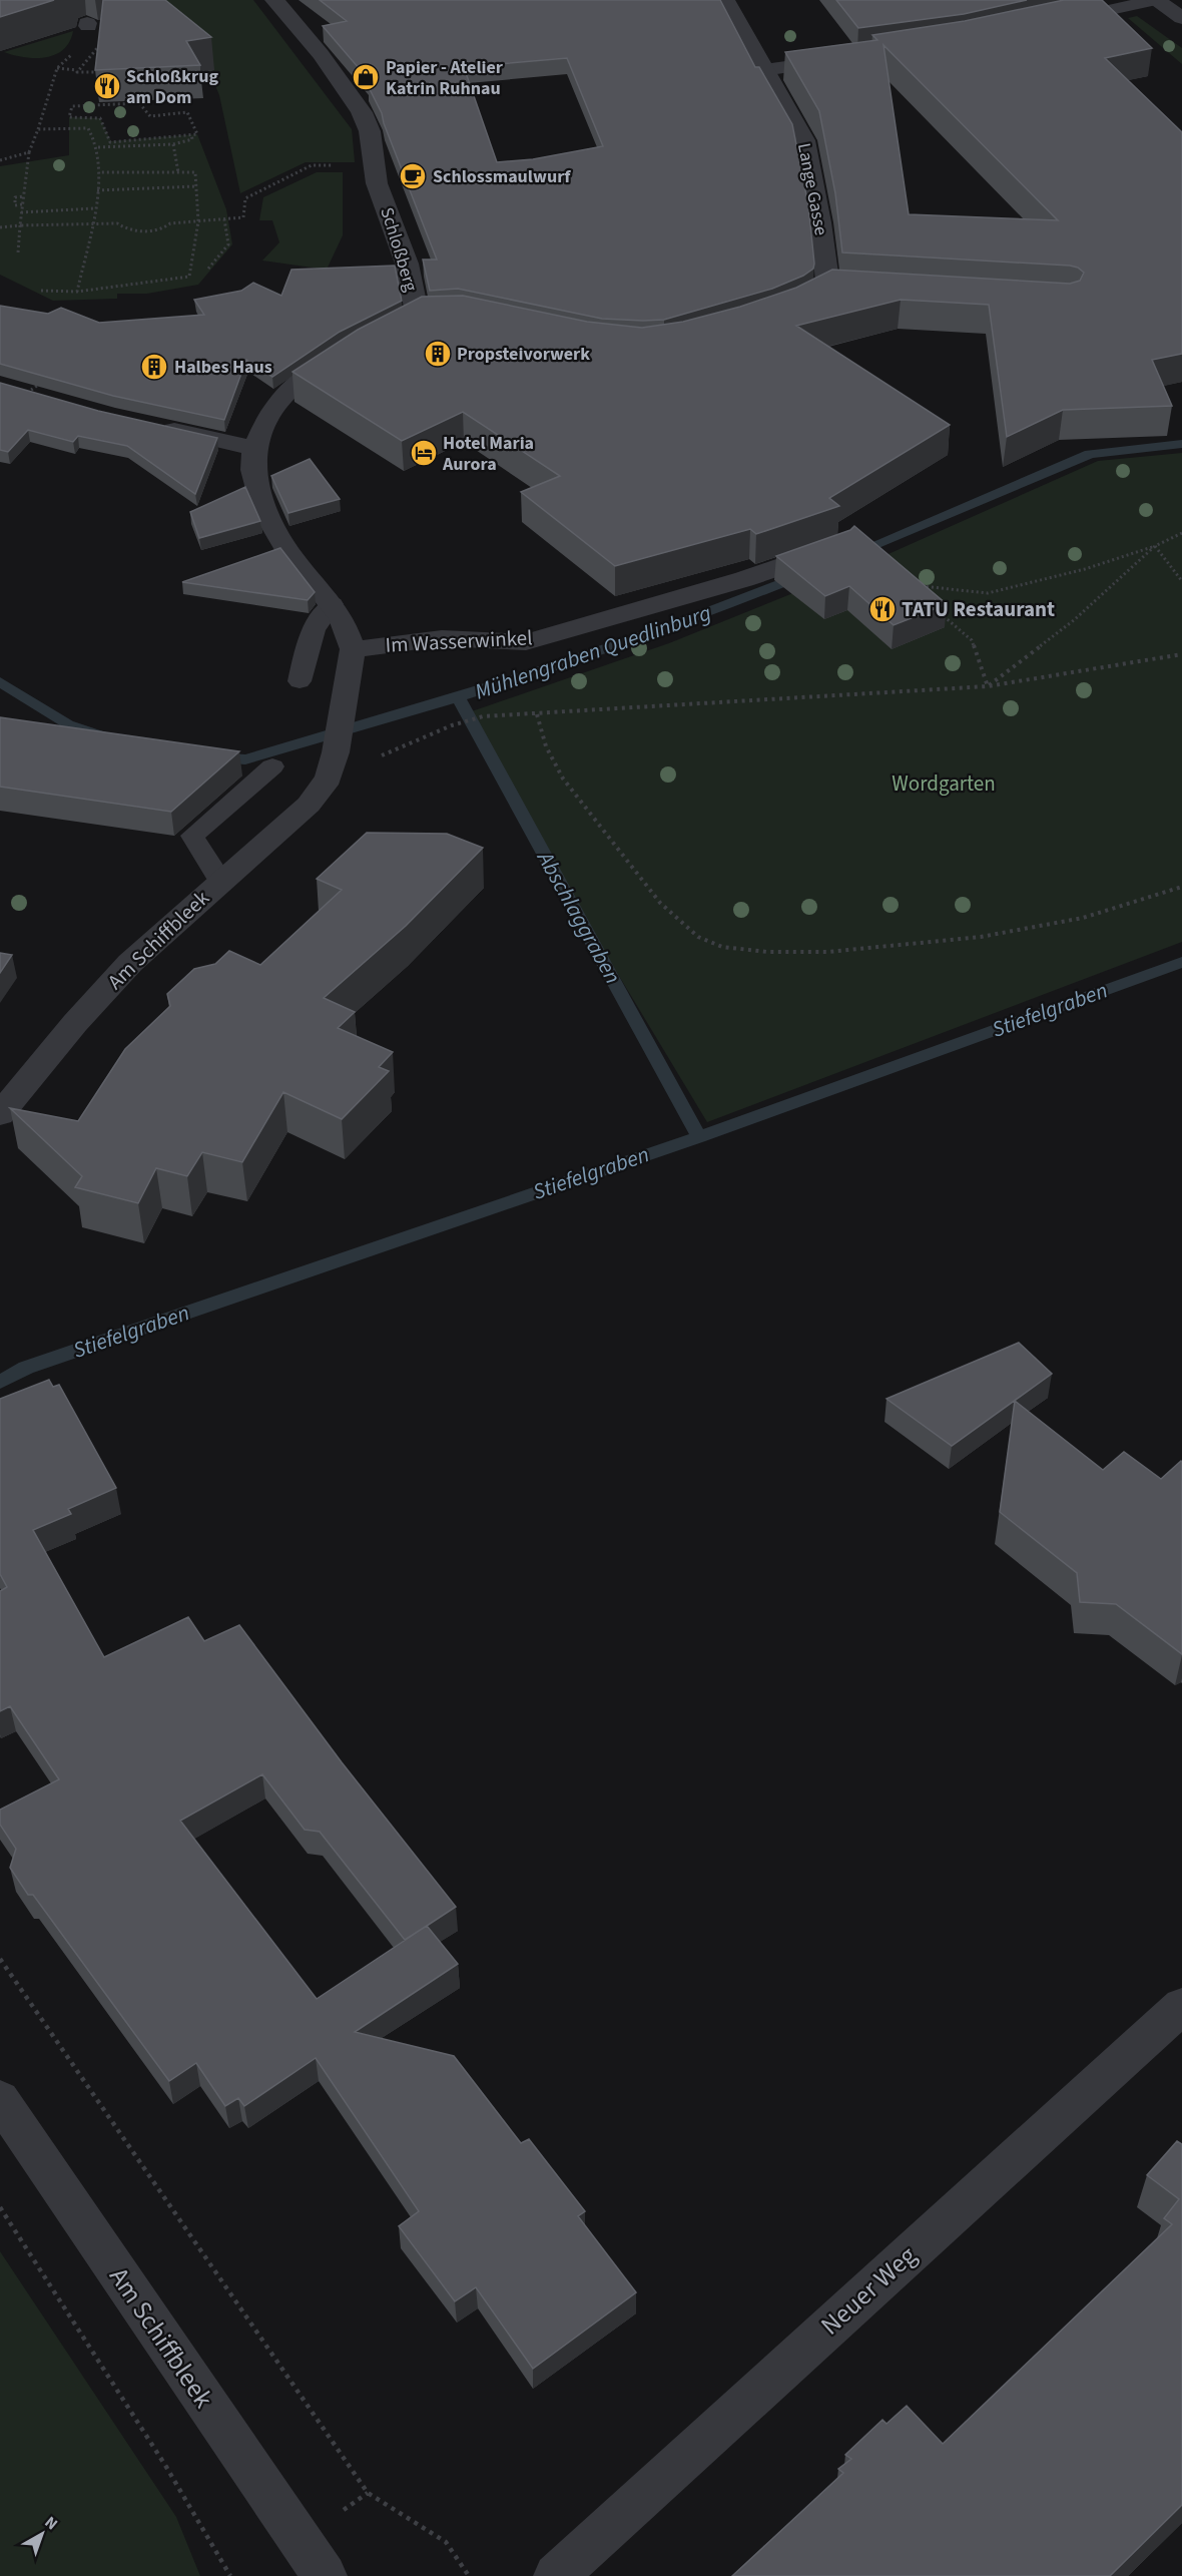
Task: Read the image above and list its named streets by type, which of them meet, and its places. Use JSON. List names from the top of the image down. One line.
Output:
{"streets":{"street":["Lange Gasse","Schloßberg","Im Wasserwinkel","Am Schiffbleek","Neuer Weg"]},"water":["Mühlengraben Quedlinburg","Abschlaggraben","Stiefelgraben"],"parks":["Wordgarten"],"places":{"shop":["Papier - Atelier Katrin Ruhnau"],"restaurant":["Schloßkrug am Dom","TATU Restaurant"],"cafe":["Schlossmaulwurf"],"building":["Propsteivorwerk","Halbes Haus"],"hotel":["Hotel Maria Aurora"]},"north":"top right"}
